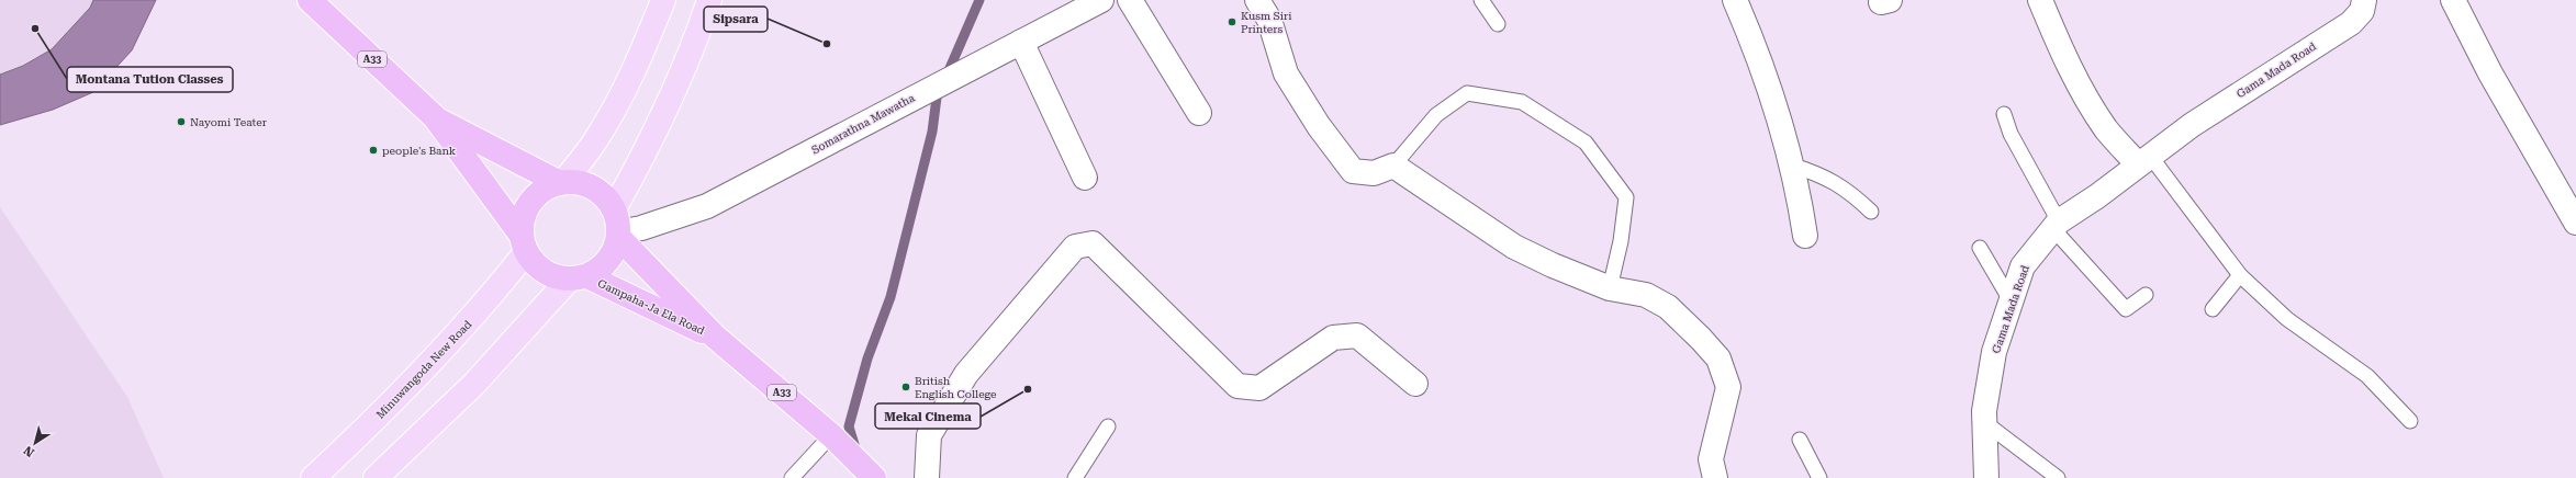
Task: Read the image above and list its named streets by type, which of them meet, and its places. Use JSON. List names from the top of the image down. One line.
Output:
{"streets":{"highway":["A33","Gampaha-Ja Ela Road"],"main road":["Minuwangoda New Road"],"street":["Gama Mada Road","Somarathna Mawatha"]},"crossings":[["A33","Somarathna Mawatha"],["A33","Gampaha-Ja Ela Road"],["A33","Minuwangoda New Road"],["Somarathna Mawatha","Gampaha-Ja Ela Road"],["Somarathna Mawatha","Minuwangoda New Road"],["Gampaha-Ja Ela Road","Minuwangoda New Road"]],"places":["Kusm Siri Printers","Montana Tution Classes","Sipsara","Nayomi Teater","people's Bank","British English College","Mekal Cinema"],"north":"bottom left"}
